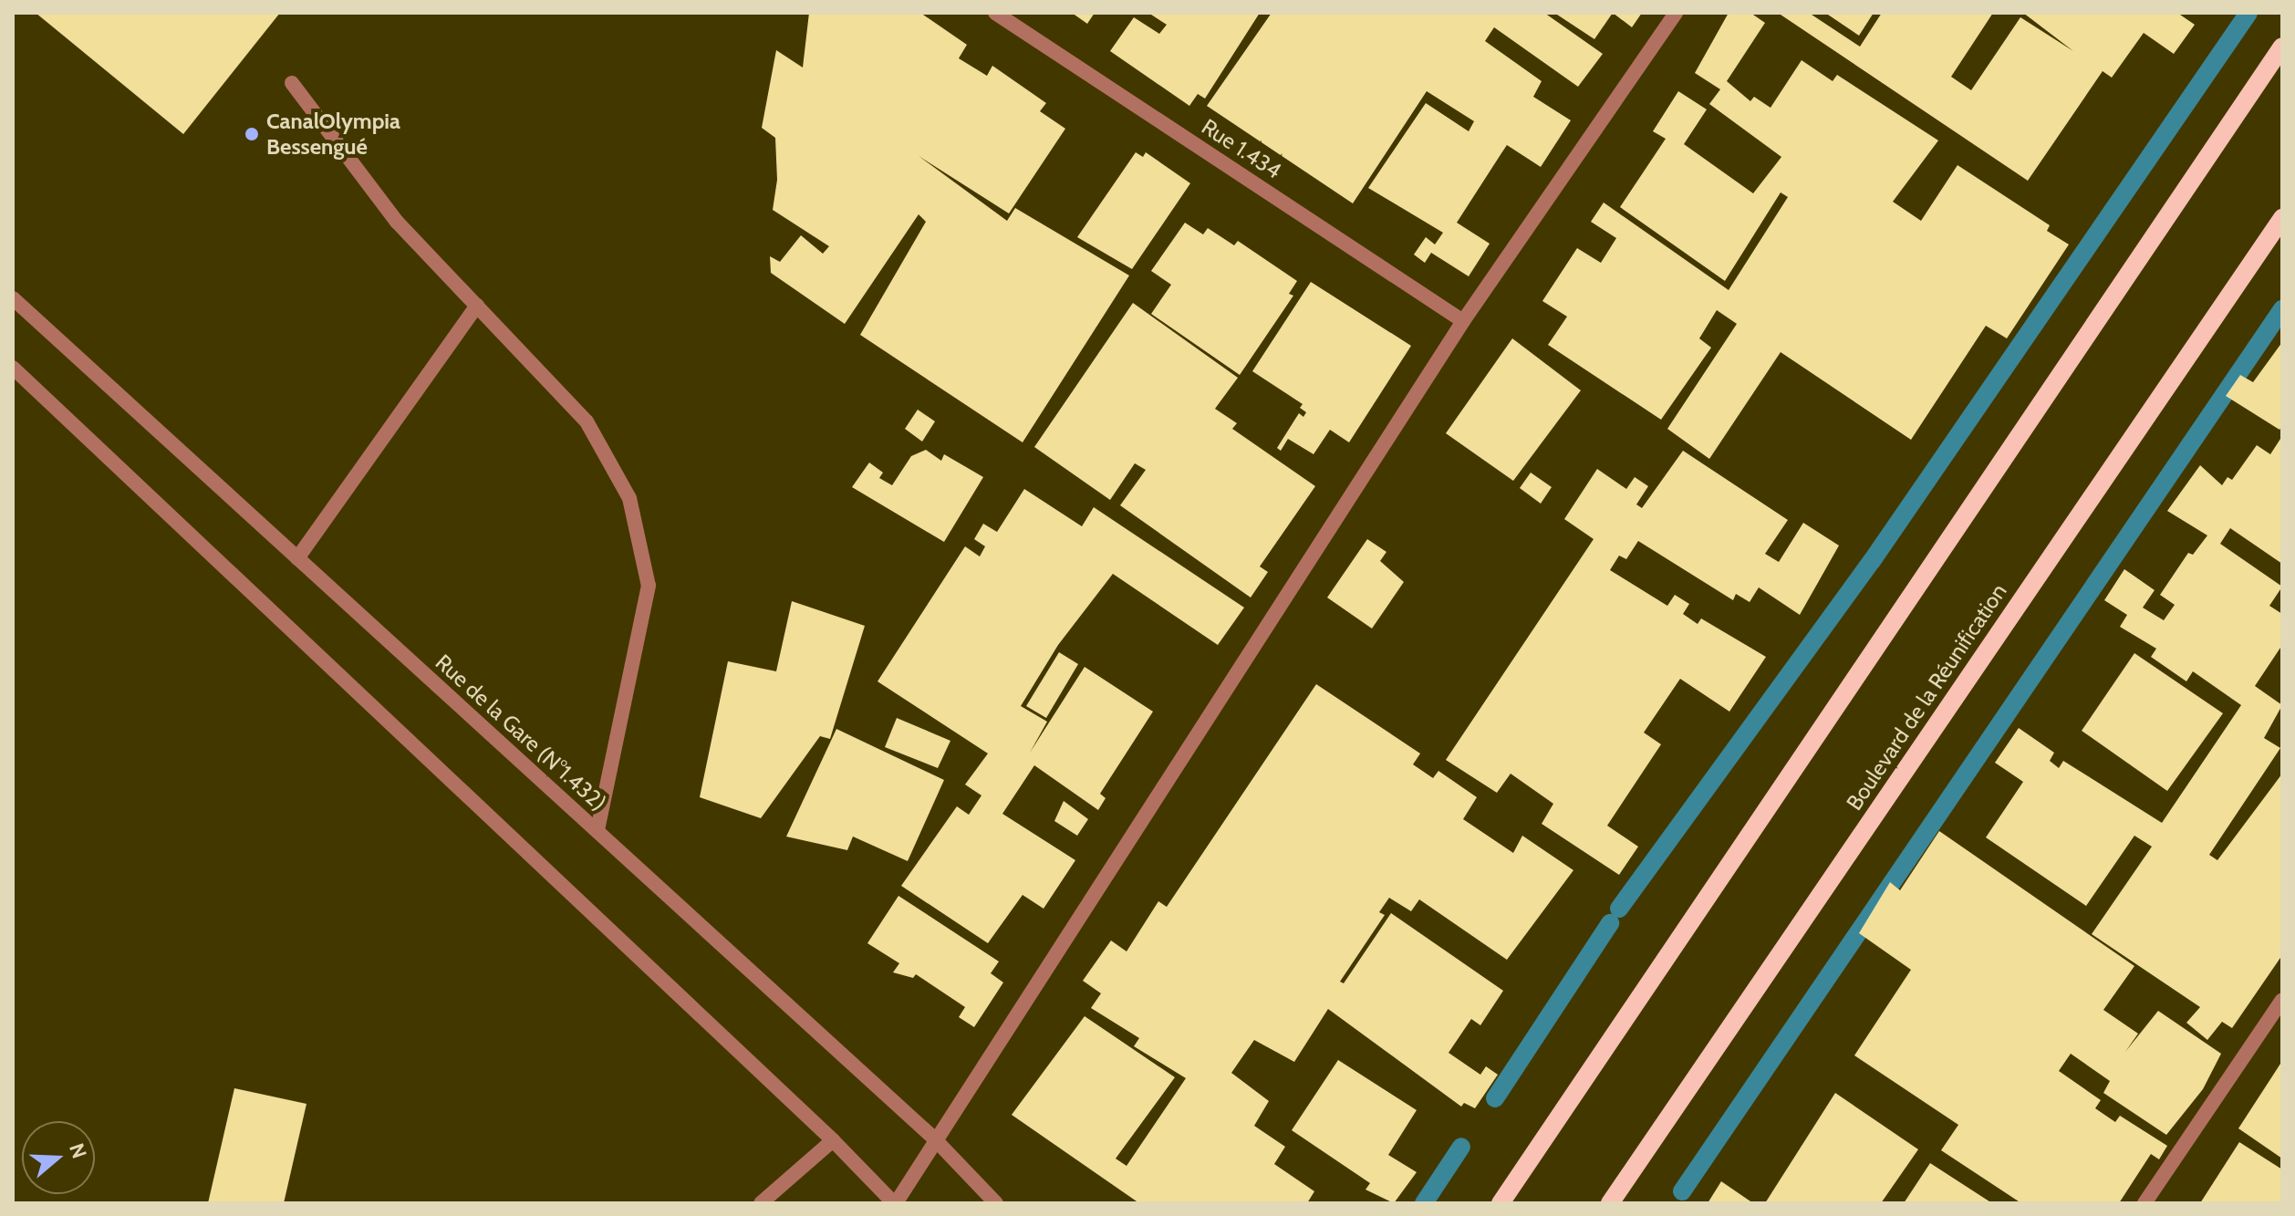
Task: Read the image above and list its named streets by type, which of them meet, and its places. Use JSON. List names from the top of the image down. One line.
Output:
{"streets":{"main road":["Boulevard de la Réunification"],"street":["Rue 1.434","Rue de la Gare (N°1.432)"]},"places":["CanalOlympia Bessengué"],"north":"right"}
